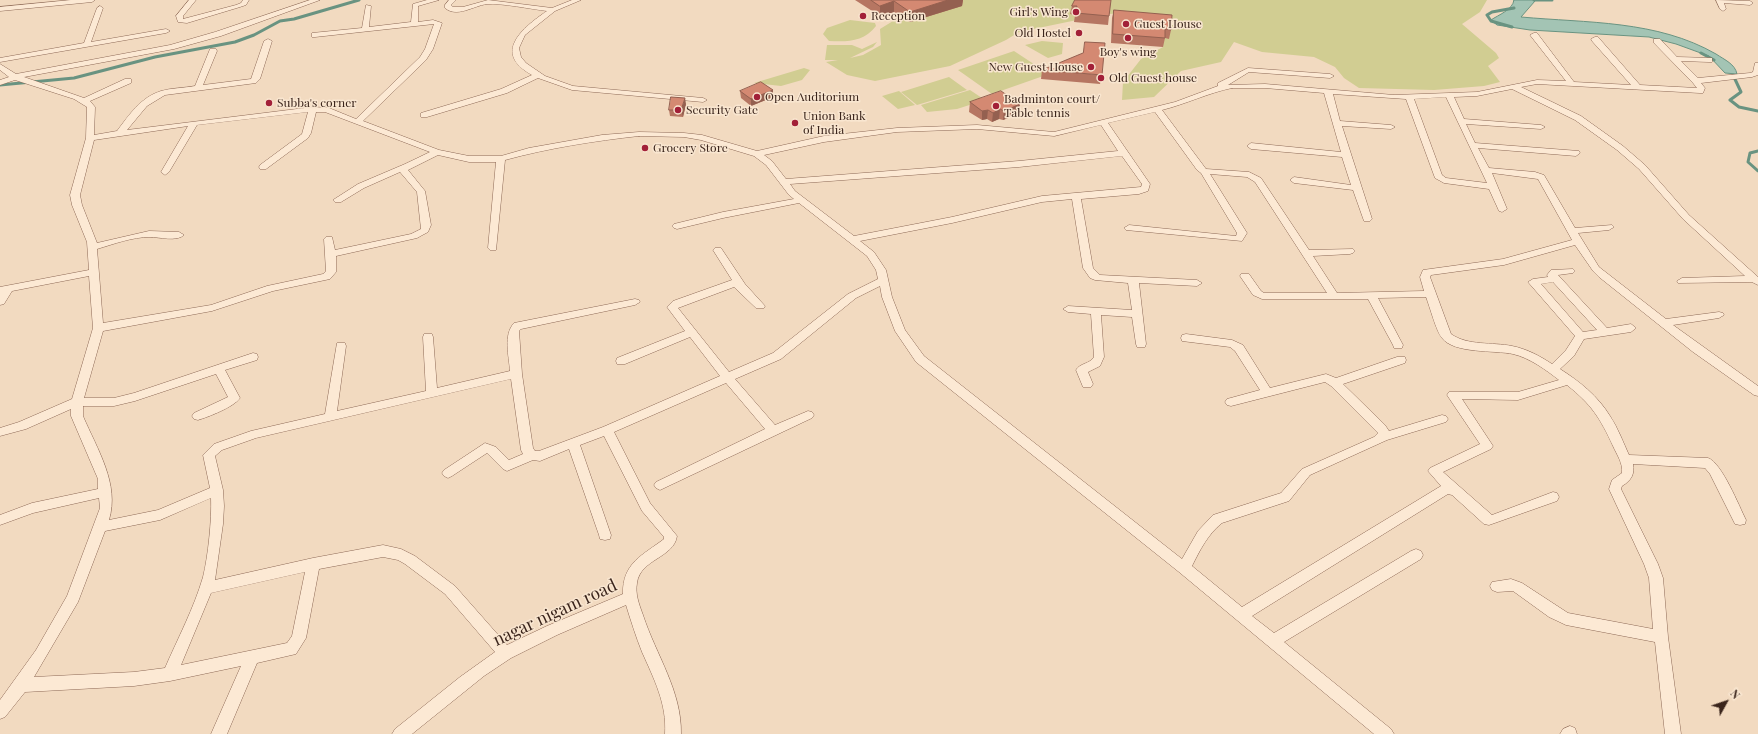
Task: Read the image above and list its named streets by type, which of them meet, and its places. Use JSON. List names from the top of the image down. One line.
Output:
{"streets":{"street":["nagar nigam road"]},"places":["Girl's Wing","Reception","Guest House","Old Hostel","Boy's wing","New Guest House","Old Guest house","Open Auditorium","Subba's corner","Badminton court/ Table tennis","Security Gate","Union Bank of India","Grocery Store"],"north":"top right"}
